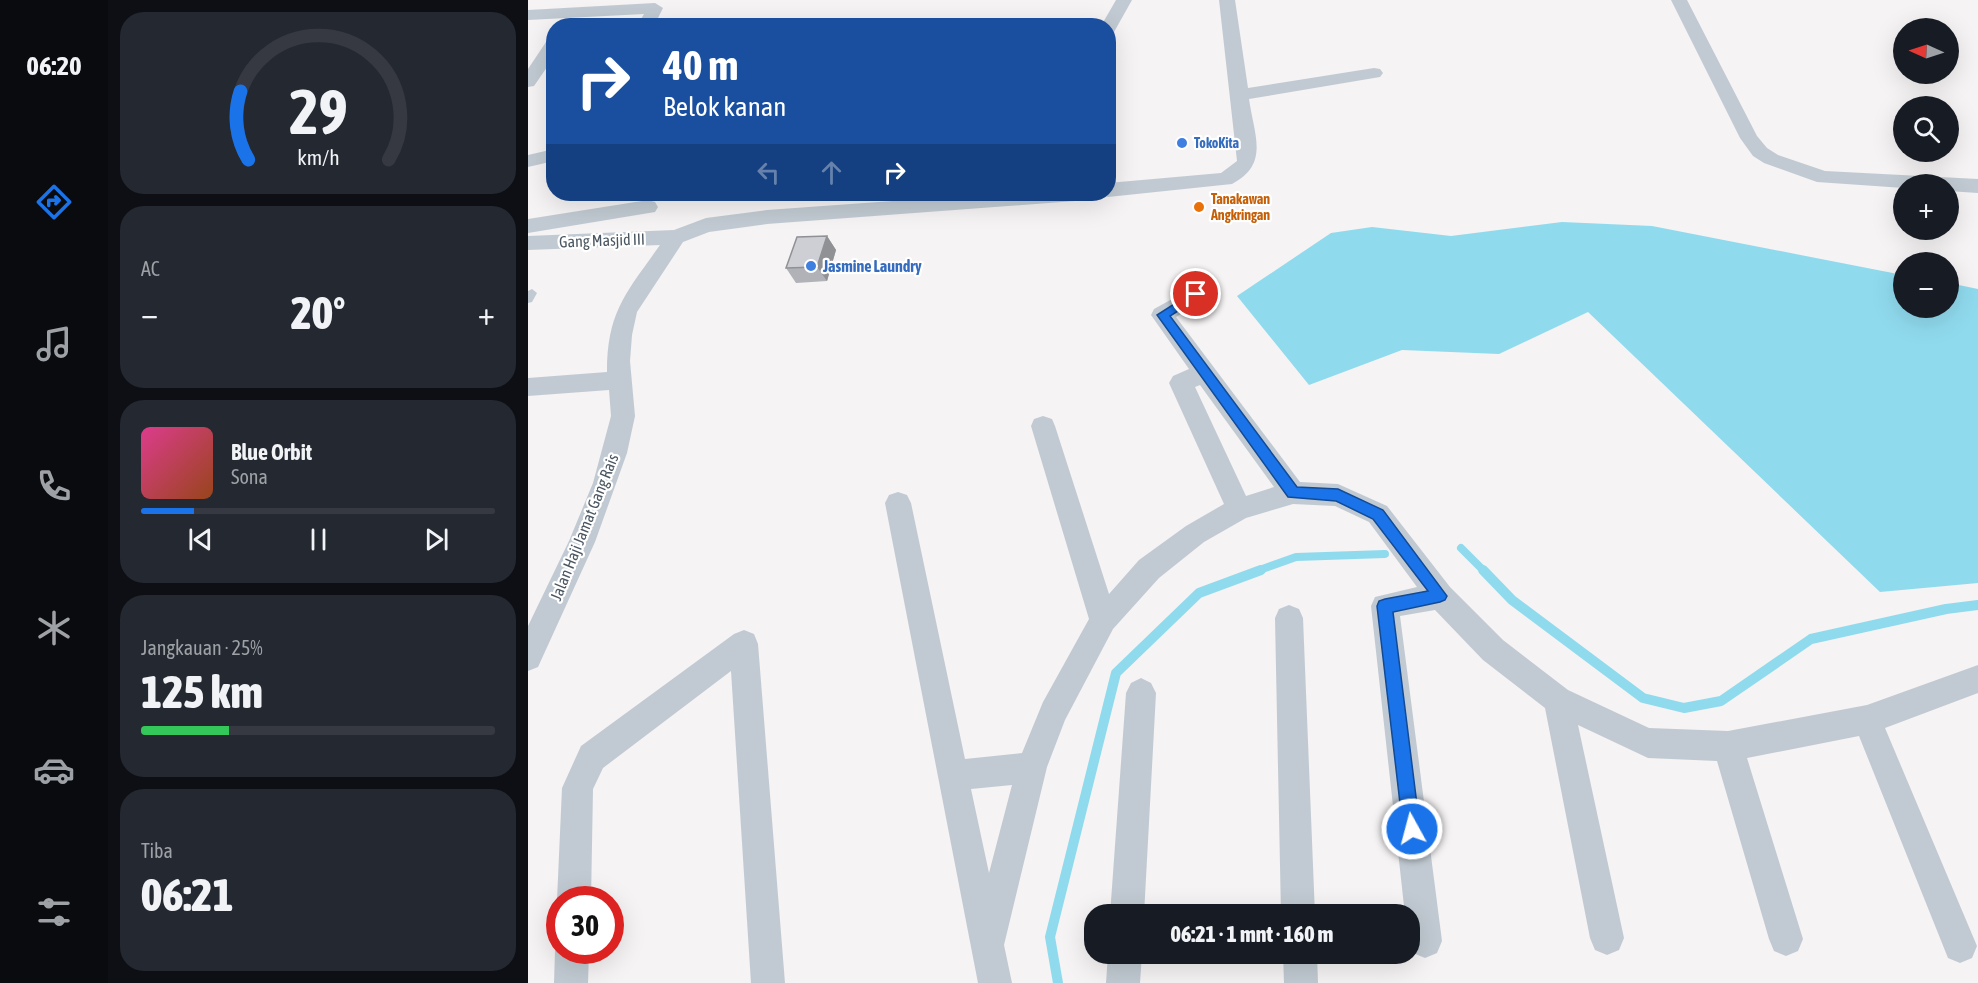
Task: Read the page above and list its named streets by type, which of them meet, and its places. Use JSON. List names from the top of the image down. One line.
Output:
{"streets":{"street":["Gang Masjid III","Jalan Haji Jamat Gang Rais"]},"crossings":[["Gang Masjid III","Jalan Haji Jamat Gang Rais"]],"places":["TokoKita","Tanakawan Angkringan","Jasmine Laundry"],"north":"left","page":{"tabs":"06:20","map_buttons":["+","−"],"turn":["40 m","Belok kanan"],"tile":["AC",["Jangkauan · 25%","125 km"],["Tiba","06:21"]],"heat":["−","20°","+"],"song":["Blue Orbit","Sona"],"limit":"30","trip":"06:21 · 1 mnt · 160 m","gauge":["29","km/h"]}}
